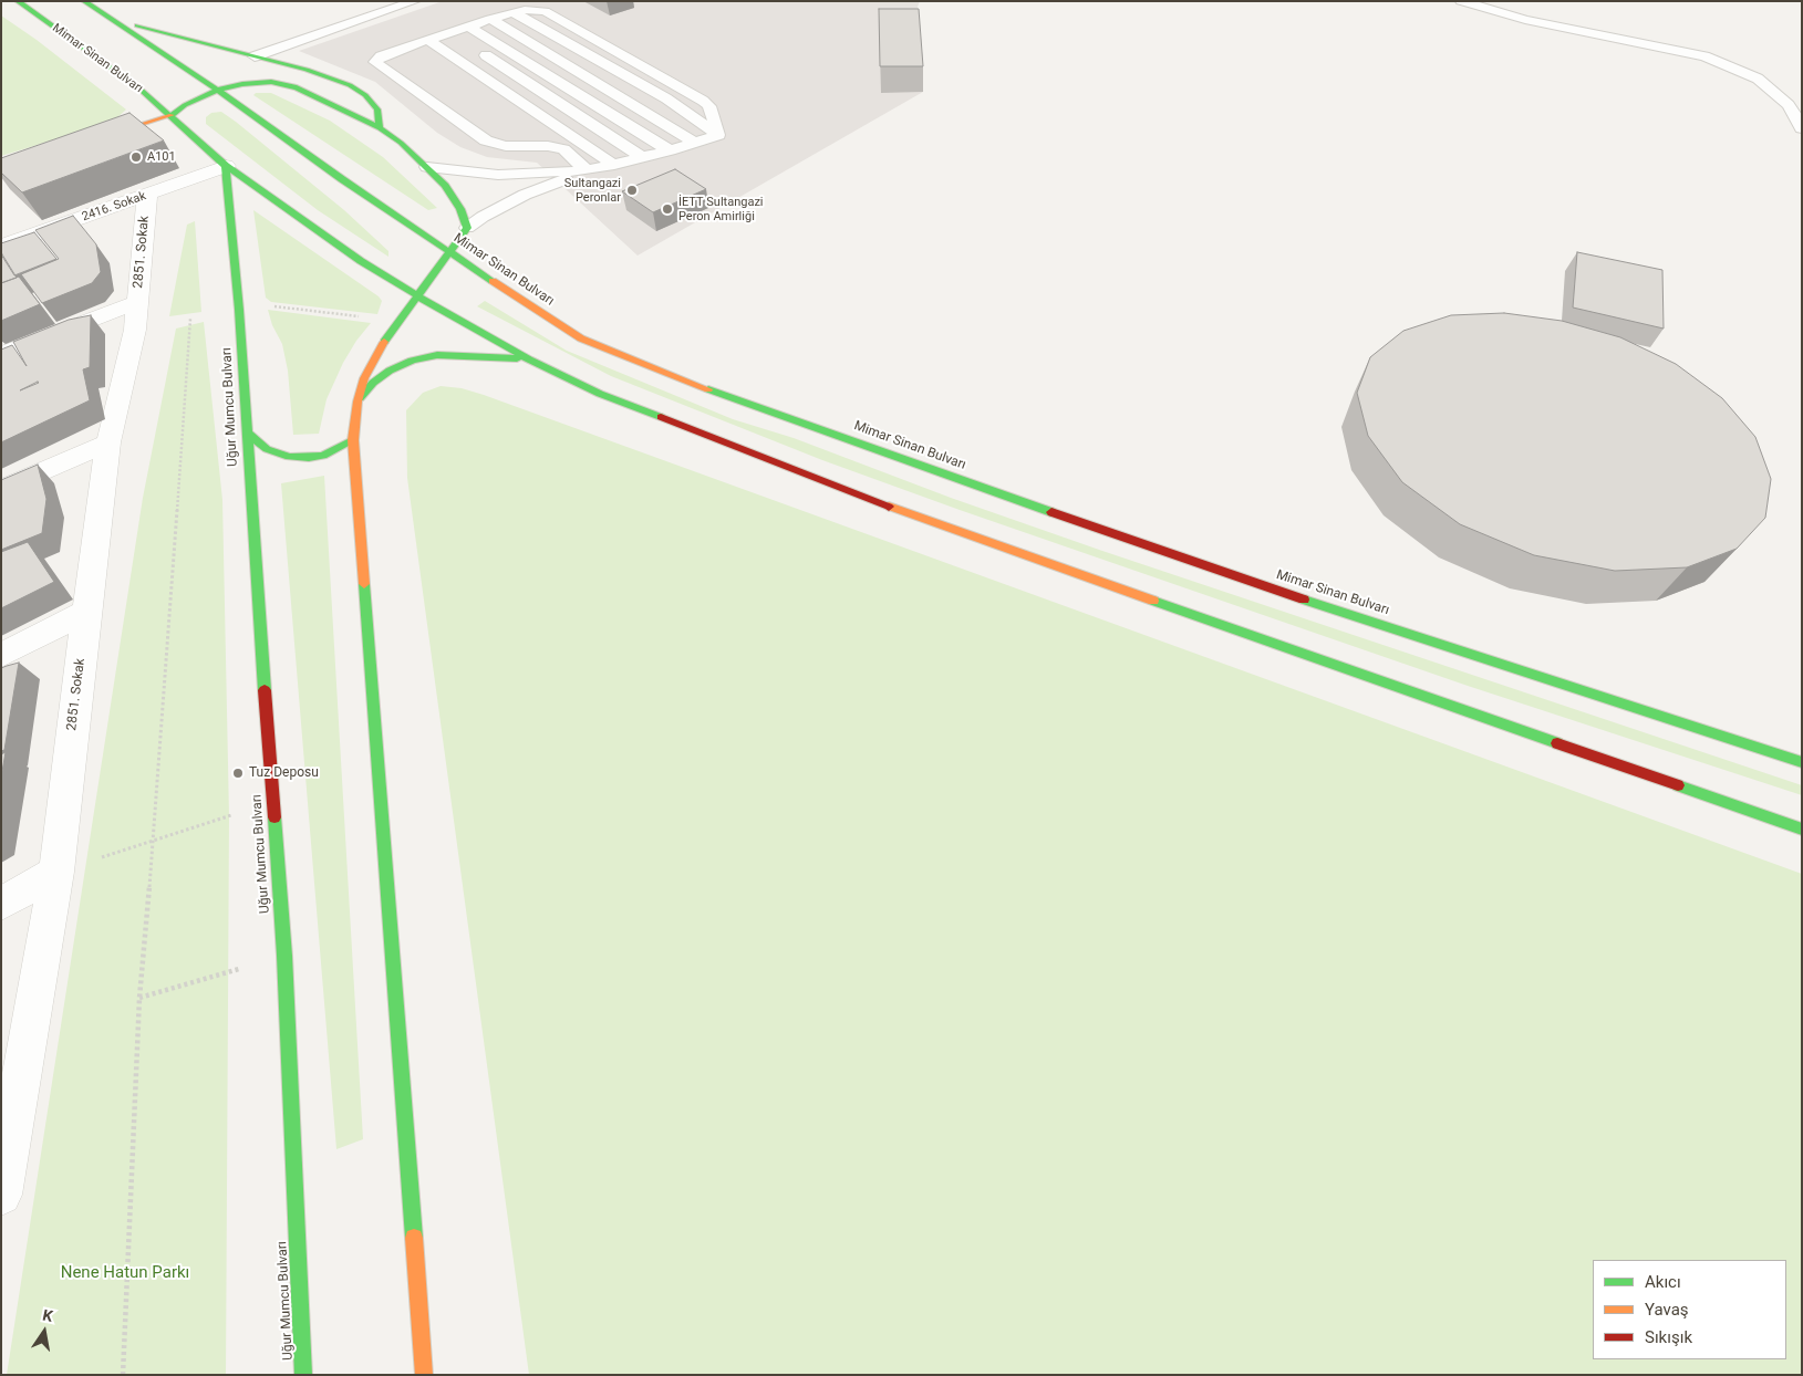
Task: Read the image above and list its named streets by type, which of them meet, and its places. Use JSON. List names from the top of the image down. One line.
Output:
{"streets":{"main road":["Mimar Sinan Bulvarı","Uğur Mumcu Bulvarı"],"street":["2416. Sokak","2851. Sokak"]},"crossings":[["Mimar Sinan Bulvarı","2416. Sokak"],["Mimar Sinan Bulvarı","Uğur Mumcu Bulvarı"],["2416. Sokak","2851. Sokak"],["2416. Sokak","Uğur Mumcu Bulvarı"]],"parks":["Nene Hatun Parkı"],"places":["A101","Sultangazi Peronlar","İETT Sultangazi Peron Amirliği","Tuz Deposu"],"legend":["Akıcı","Yavaş","Sıkışık"],"north":"top"}
